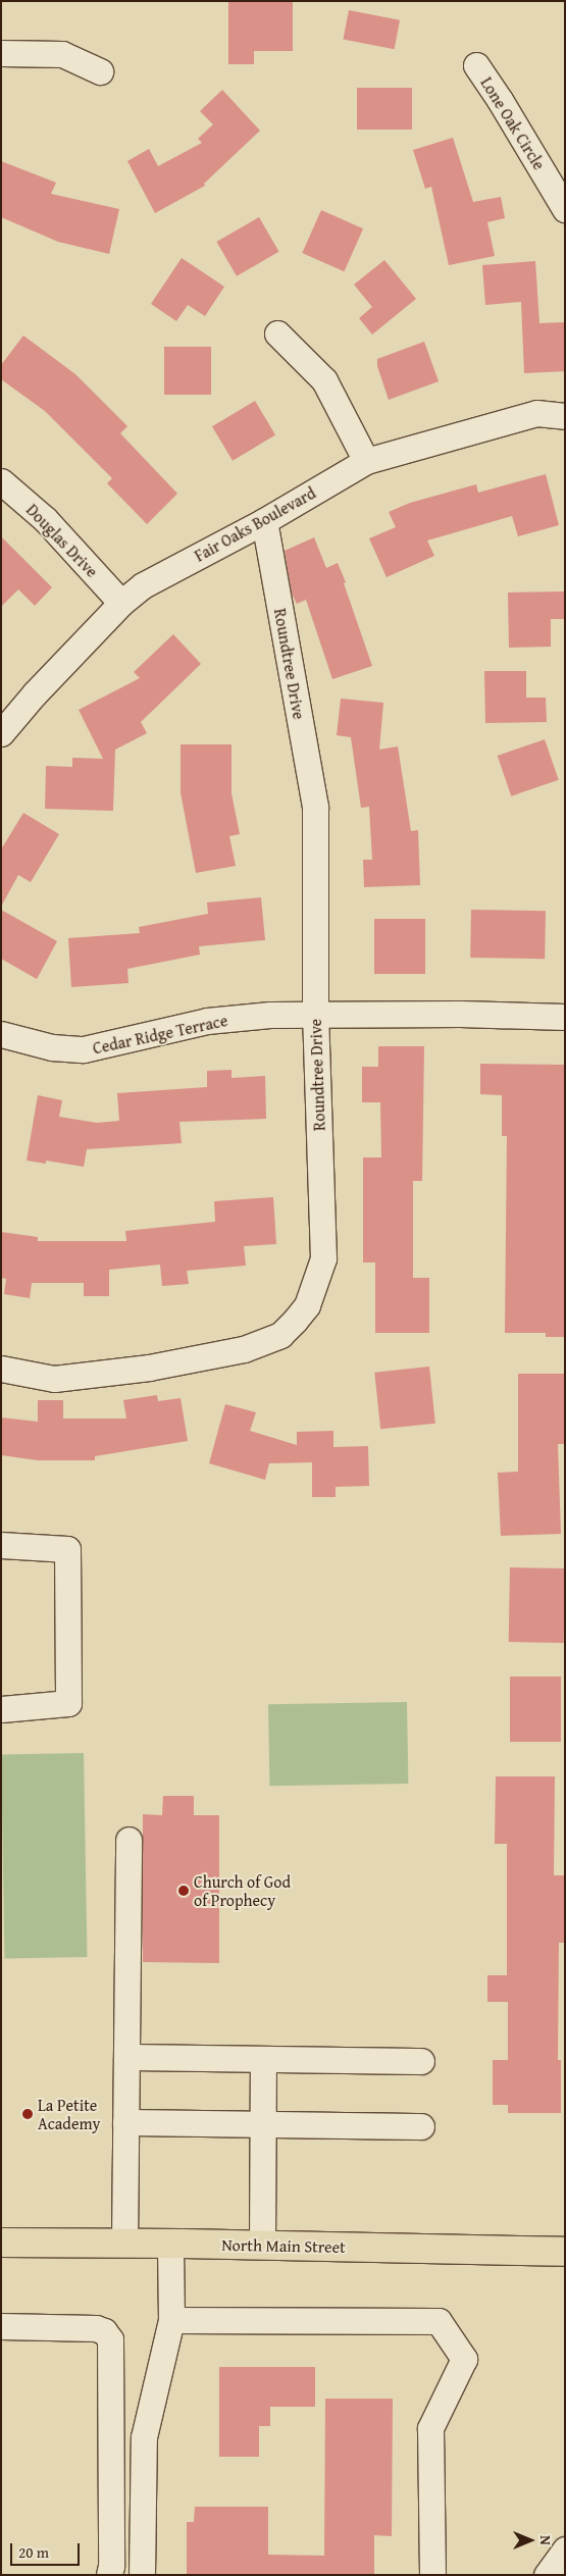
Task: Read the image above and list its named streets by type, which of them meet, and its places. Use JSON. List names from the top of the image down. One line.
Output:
{"streets":{"main road":["North Main Street"],"street":["Lone Oak Circle","Fair Oaks Boulevard","Douglas Drive","Roundtree Drive","Cedar Ridge Terrace"]},"crossings":[["Fair Oaks Boulevard","Douglas Drive"],["Fair Oaks Boulevard","Roundtree Drive"],["Roundtree Drive","Cedar Ridge Terrace"]],"places":["Church of God of Prophecy","La Petite Academy"],"scale_bar":"20 m","north":"right"}
